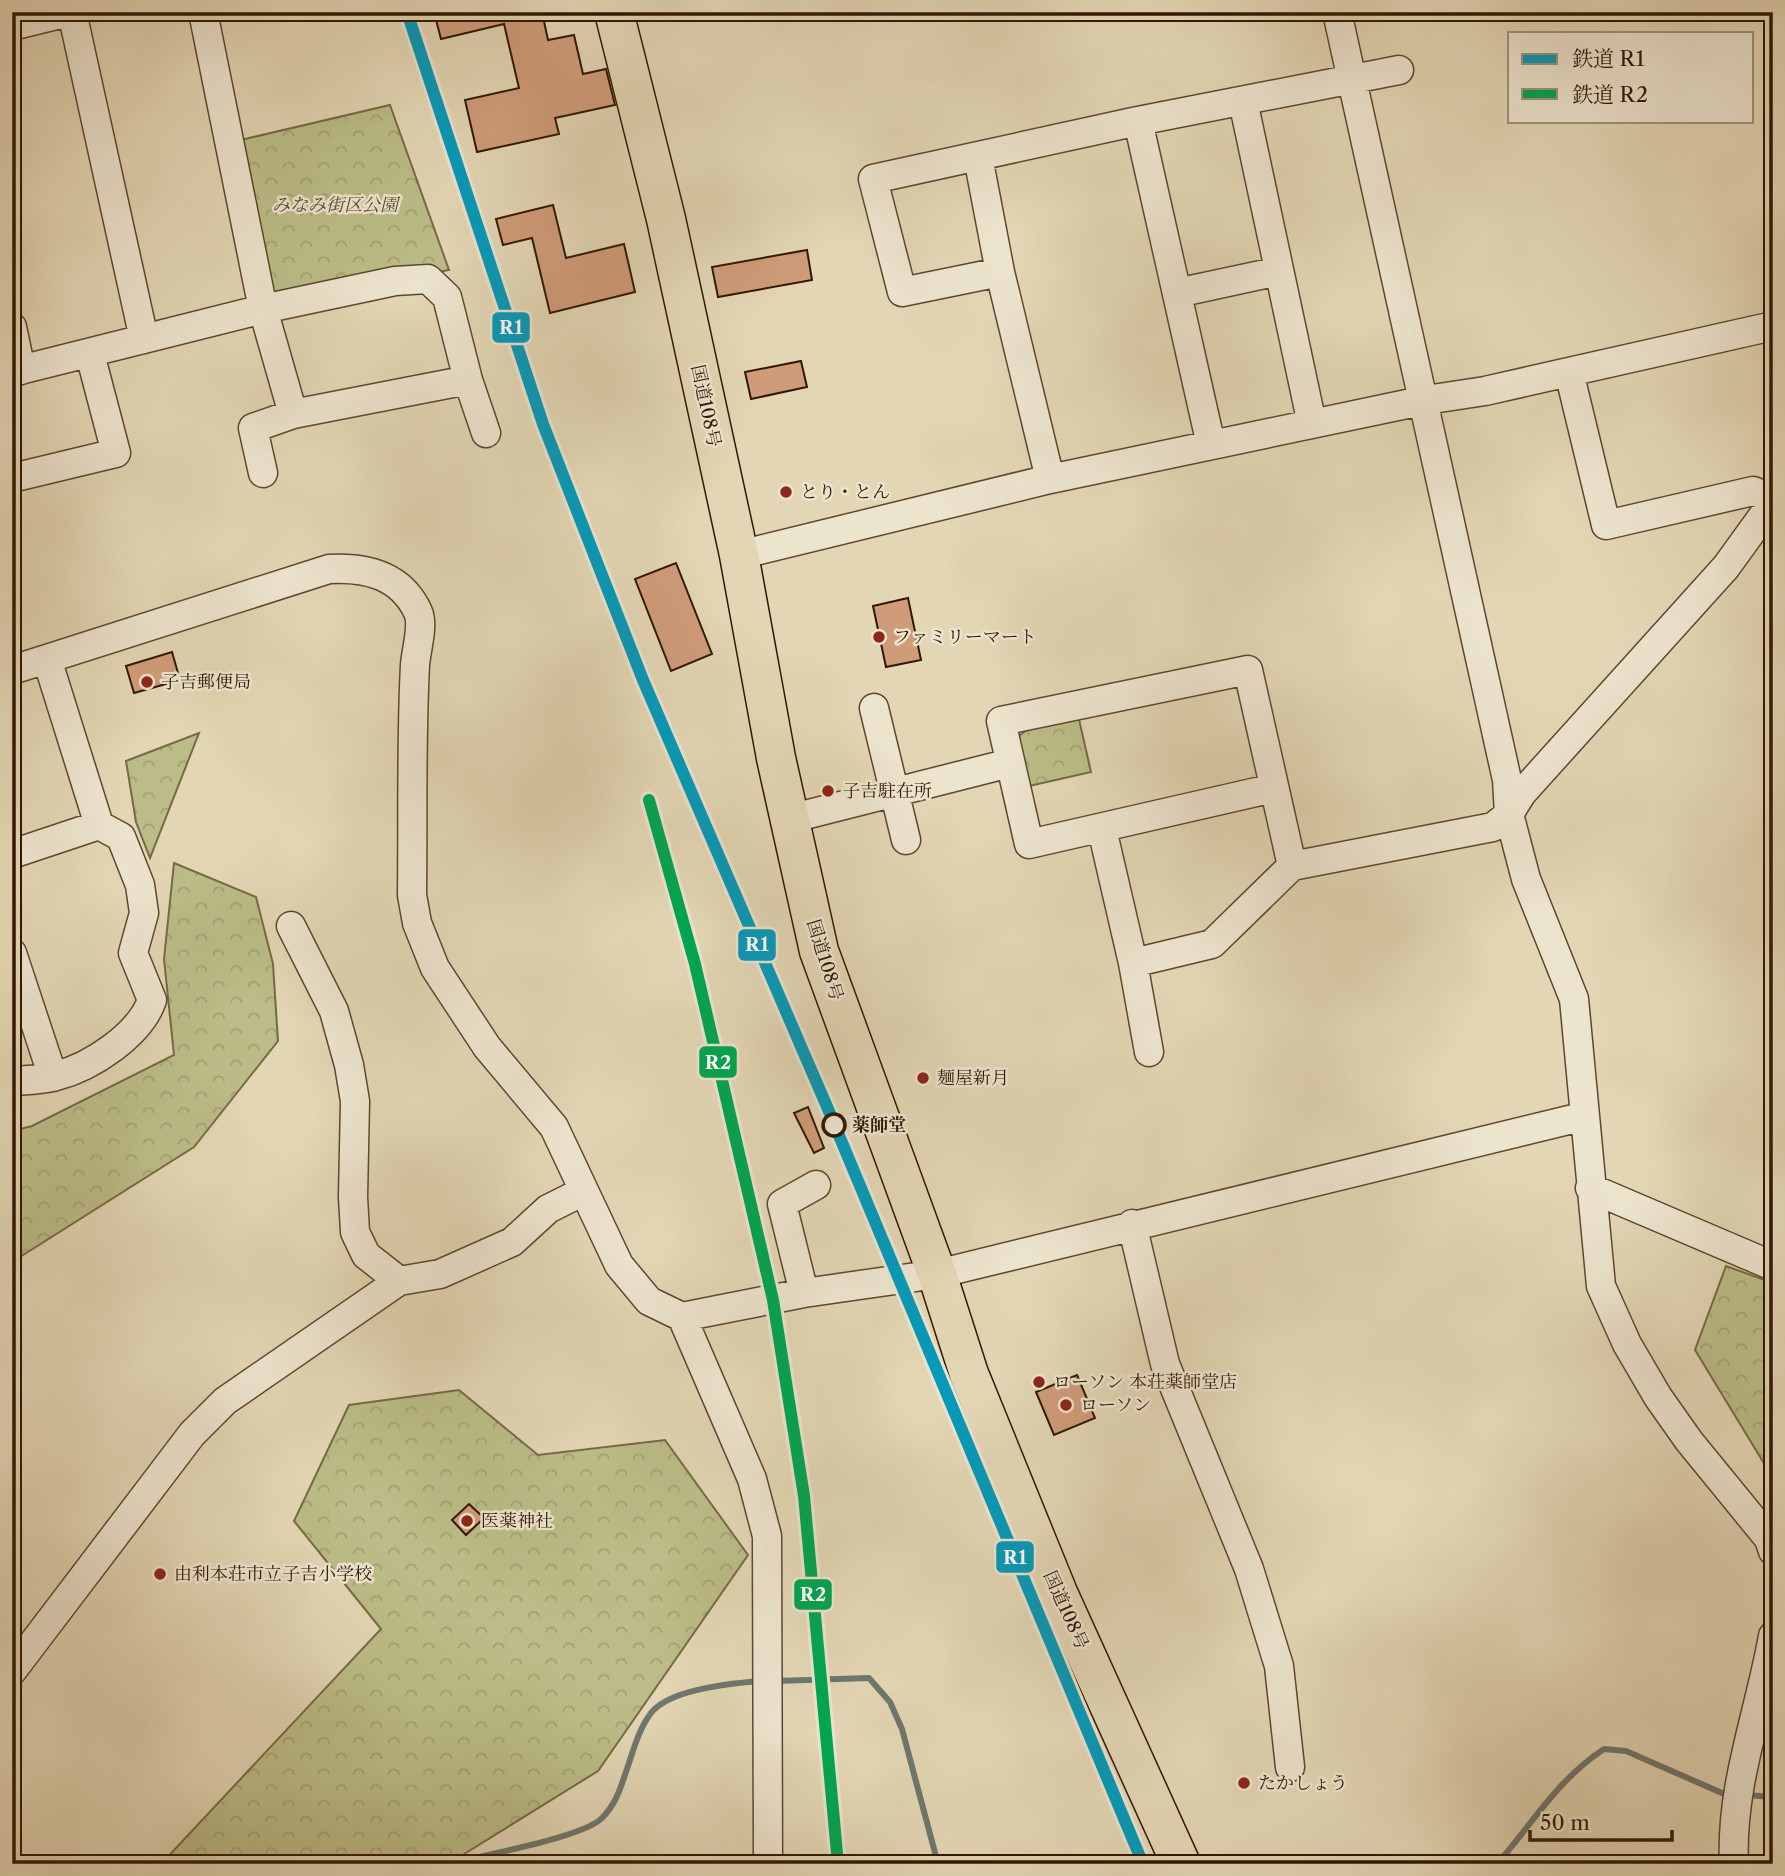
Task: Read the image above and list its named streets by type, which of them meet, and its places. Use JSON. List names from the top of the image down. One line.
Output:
{"streets":{"highway":["国道108号"]},"parks":["みなみ街区公園"],"places":["とり・とん","ファミリーマート","子吉郵便局","子吉駐在所","麺屋新月","薬師堂","ローソン 本荘薬師堂店","ローソン","医薬神社","由利本荘市立子吉小学校","たかしょう"],"lines":["rail line R1","rail line R2"],"legend":["鉄道 R1","鉄道 R2"],"scale_bar":"50 m"}
